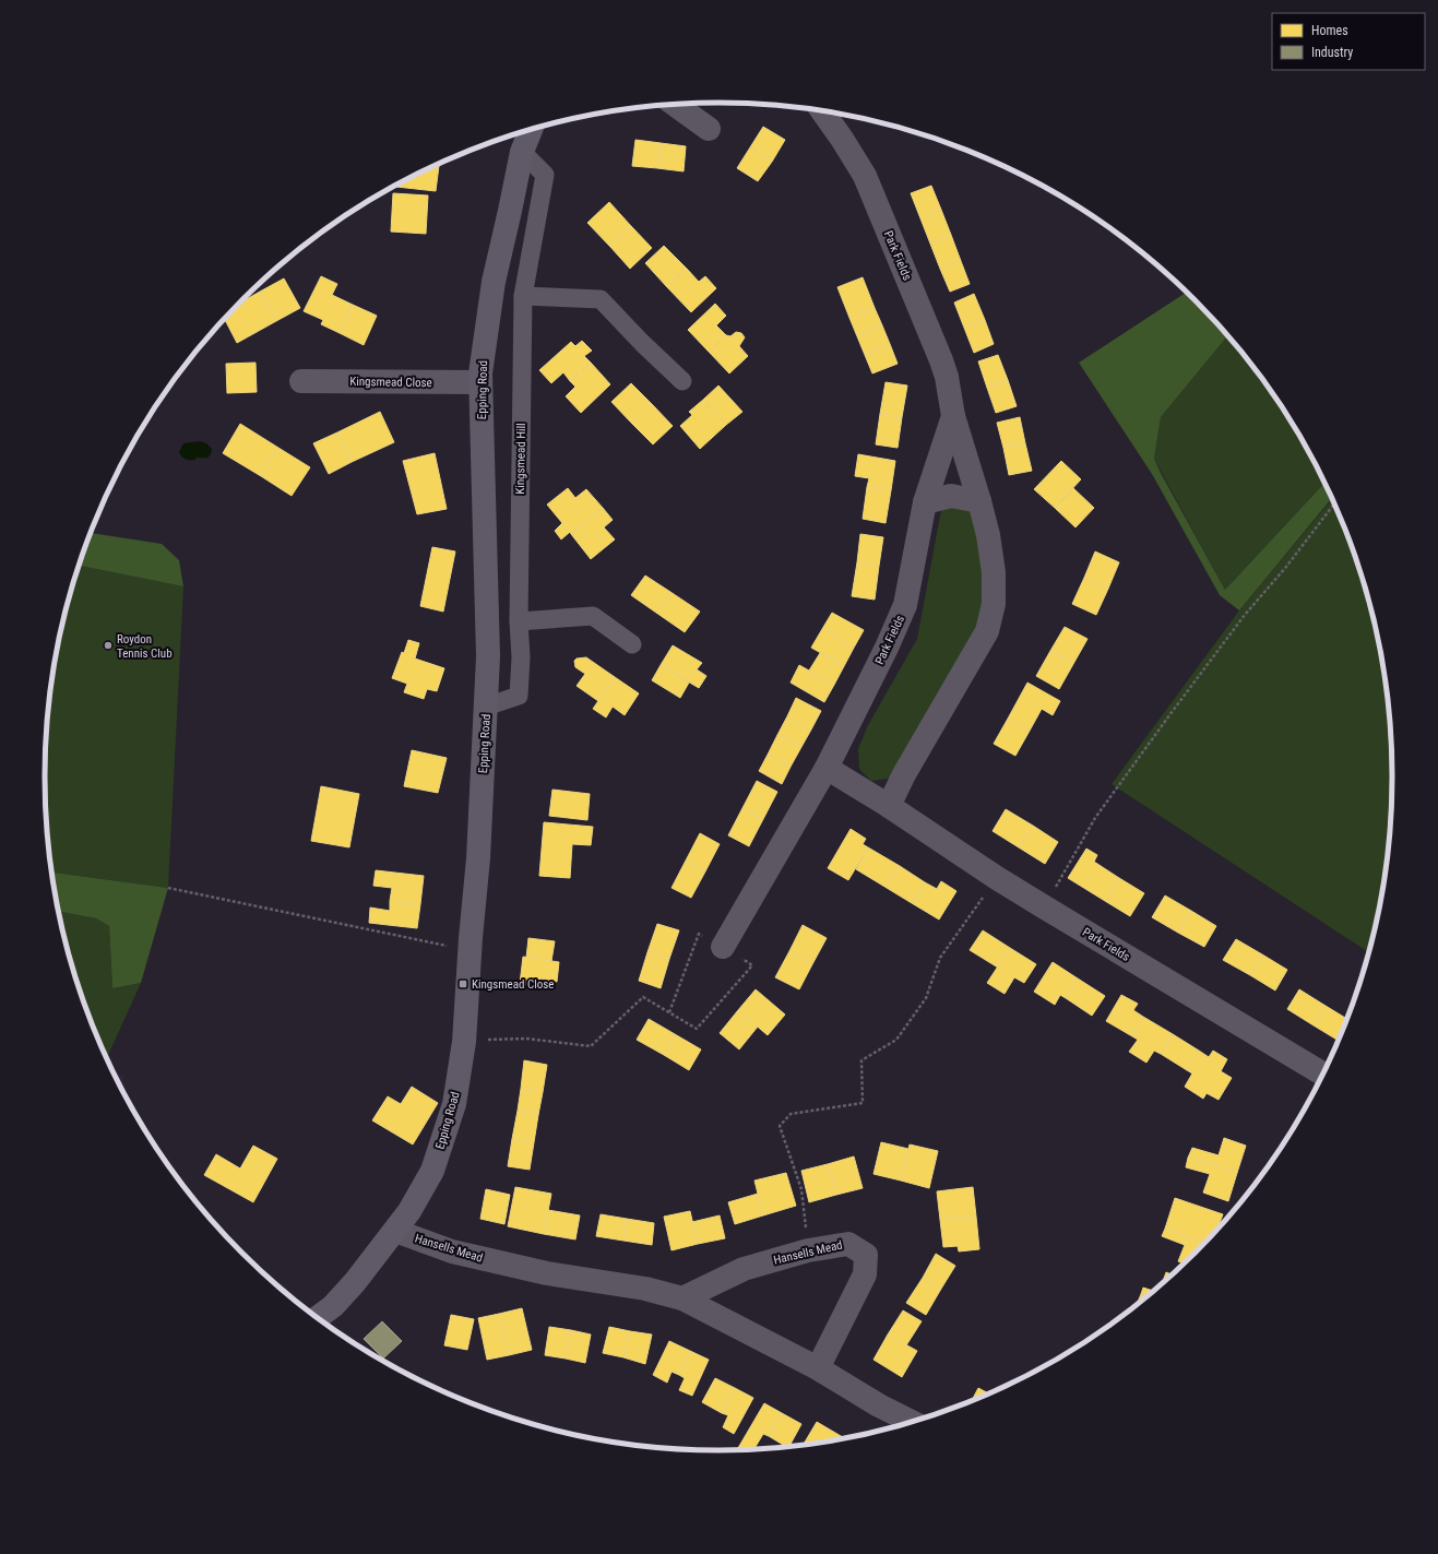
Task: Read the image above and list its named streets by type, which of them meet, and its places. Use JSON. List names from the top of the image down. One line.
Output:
{"streets":{"main road":["Epping Road"],"street":["Park Fields","Kingsmead Close","Kingsmead Hill","Hansells Mead"]},"crossings":[["Kingsmead Close","Epping Road"],["Epping Road","Kingsmead Hill"],["Epping Road","Hansells Mead"]],"places":{"other":["Roydon Tennis Club"],"transit":["Kingsmead Close"]},"legend":["Homes","Industry"]}
